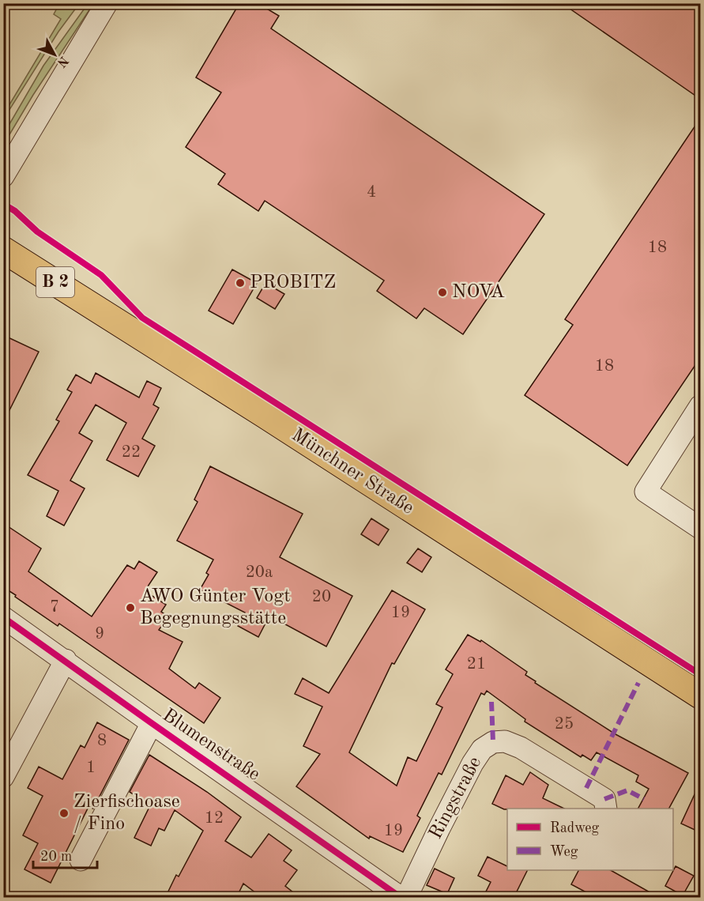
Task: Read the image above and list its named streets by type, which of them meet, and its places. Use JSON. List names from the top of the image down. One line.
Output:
{"streets":{"main road":["B 2","Münchner Straße"],"street":["Blumenstraße","Ringstraße"]},"places":["PROBITZ","NOVA","AWO Günter Vogt Begegnungsstätte","Zierfischoase / Fino"],"house_numbers":["4","18","18","22","20a","20","7","19","9","21","25","8","1","12","19"],"legend":["Radweg","Weg"],"scale_bar":"20 m","north":"bottom right"}
